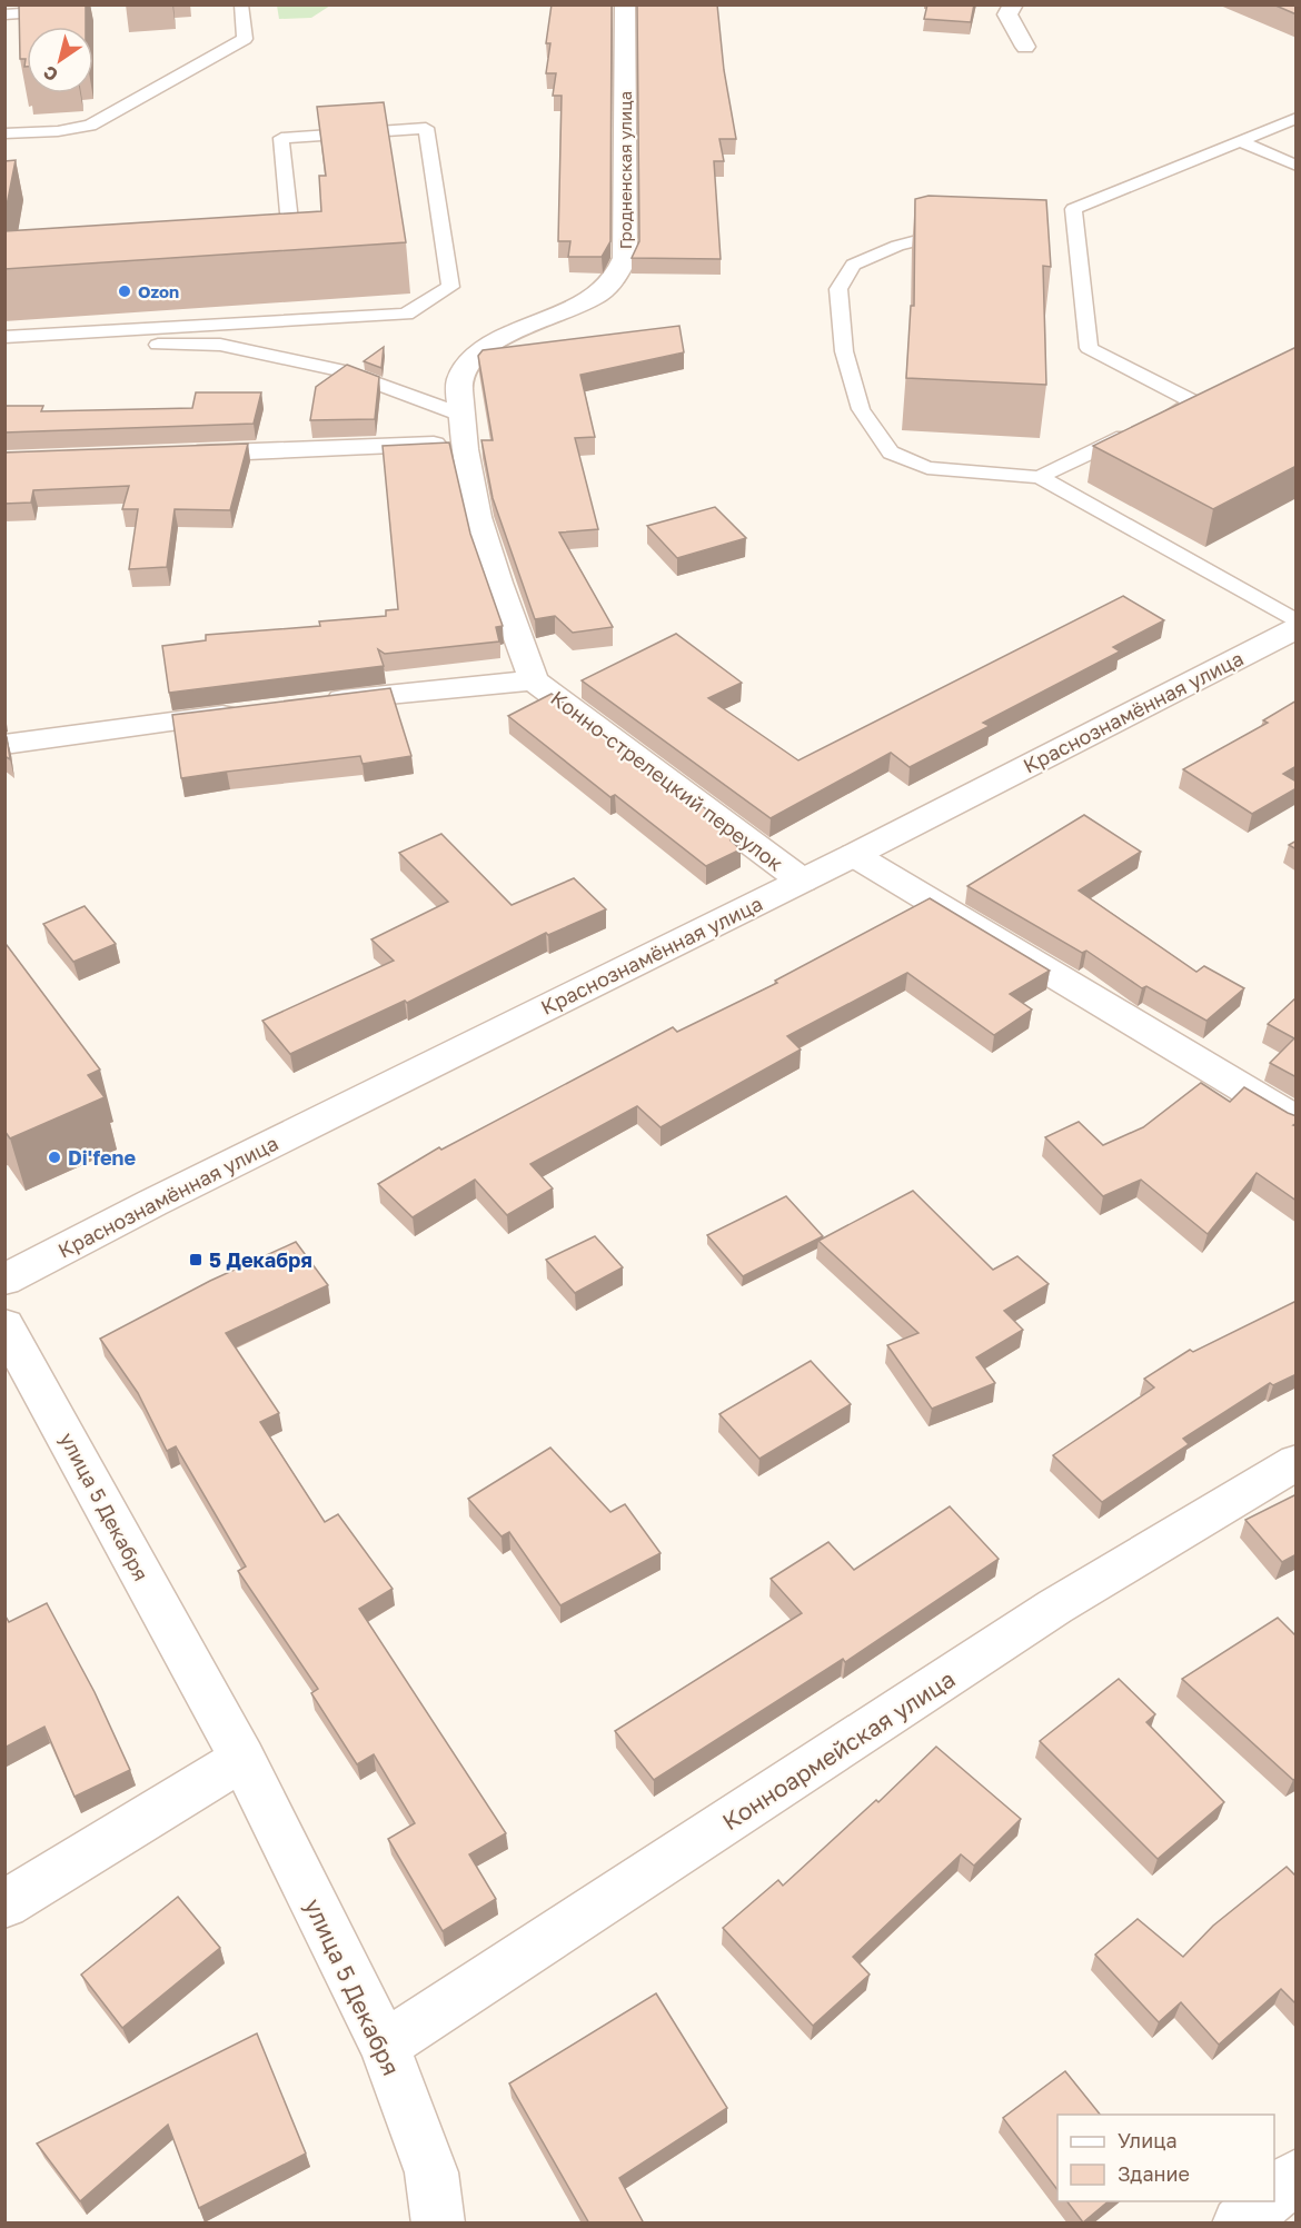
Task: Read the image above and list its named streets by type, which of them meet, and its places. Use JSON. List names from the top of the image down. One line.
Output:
{"streets":{"street":["Гродненская улица","Краснознамённая улица","Конно-стрелецкий переулок","улица 5 Декабря","Конноармейская улица"]},"crossings":[["Гродненская улица","Конно-стрелецкий переулок"],["Краснознамённая улица","Конно-стрелецкий переулок"],["улица 5 Декабря","Конноармейская улица"]],"places":{"other":["Ozon","Di'fene"],"transit":["5 Декабря"]},"legend":["Улица","Здание"],"north":"bottom left"}
